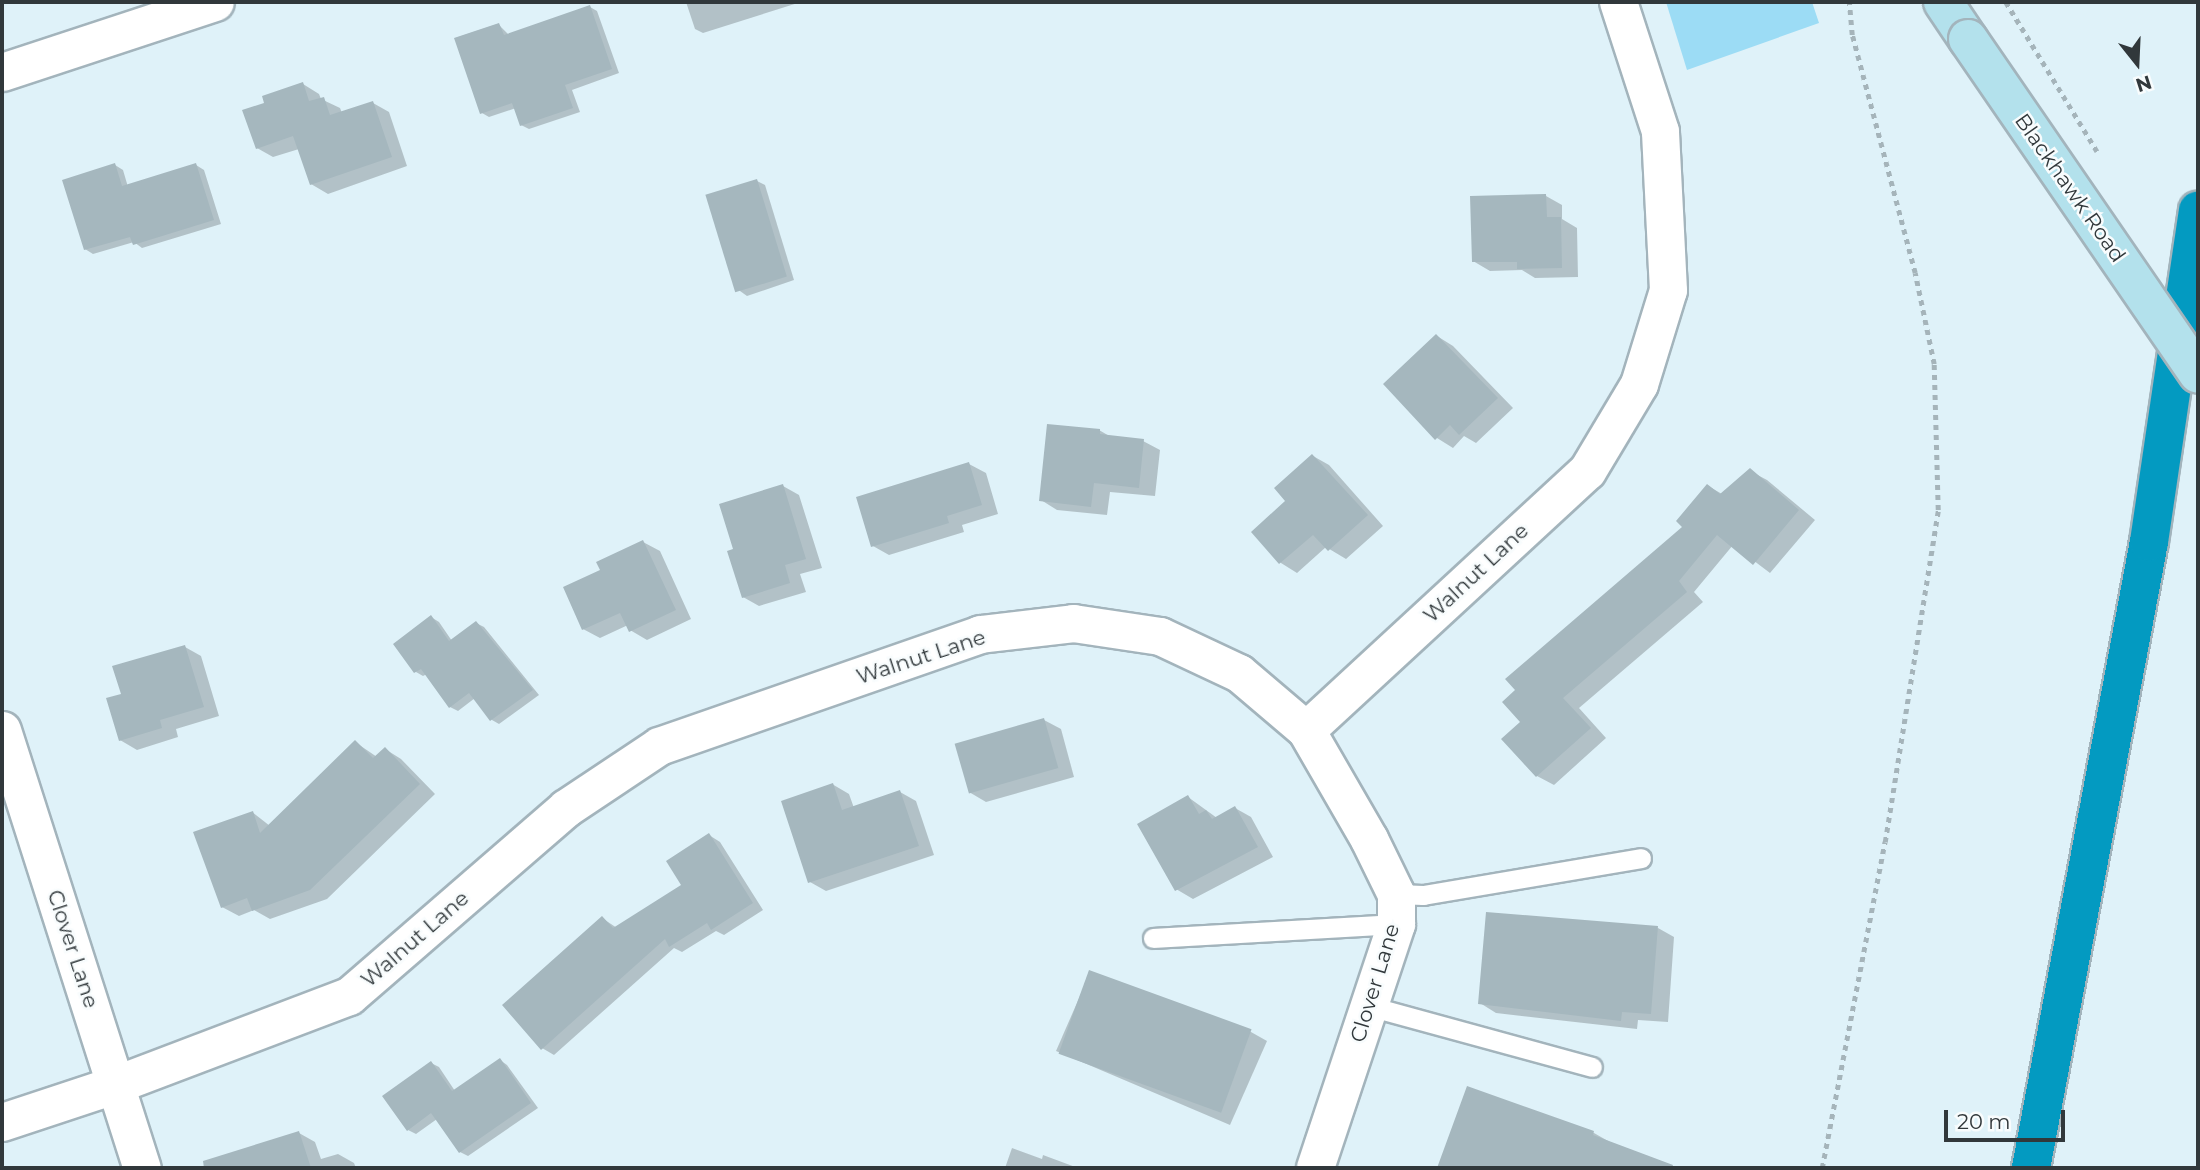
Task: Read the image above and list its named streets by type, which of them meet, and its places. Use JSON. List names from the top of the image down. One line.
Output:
{"streets":{"street":["Blackhawk Road","Walnut Lane","Clover Lane"]},"crossings":[["Walnut Lane","Clover Lane"]],"scale_bar":"20 m","north":"bottom"}
